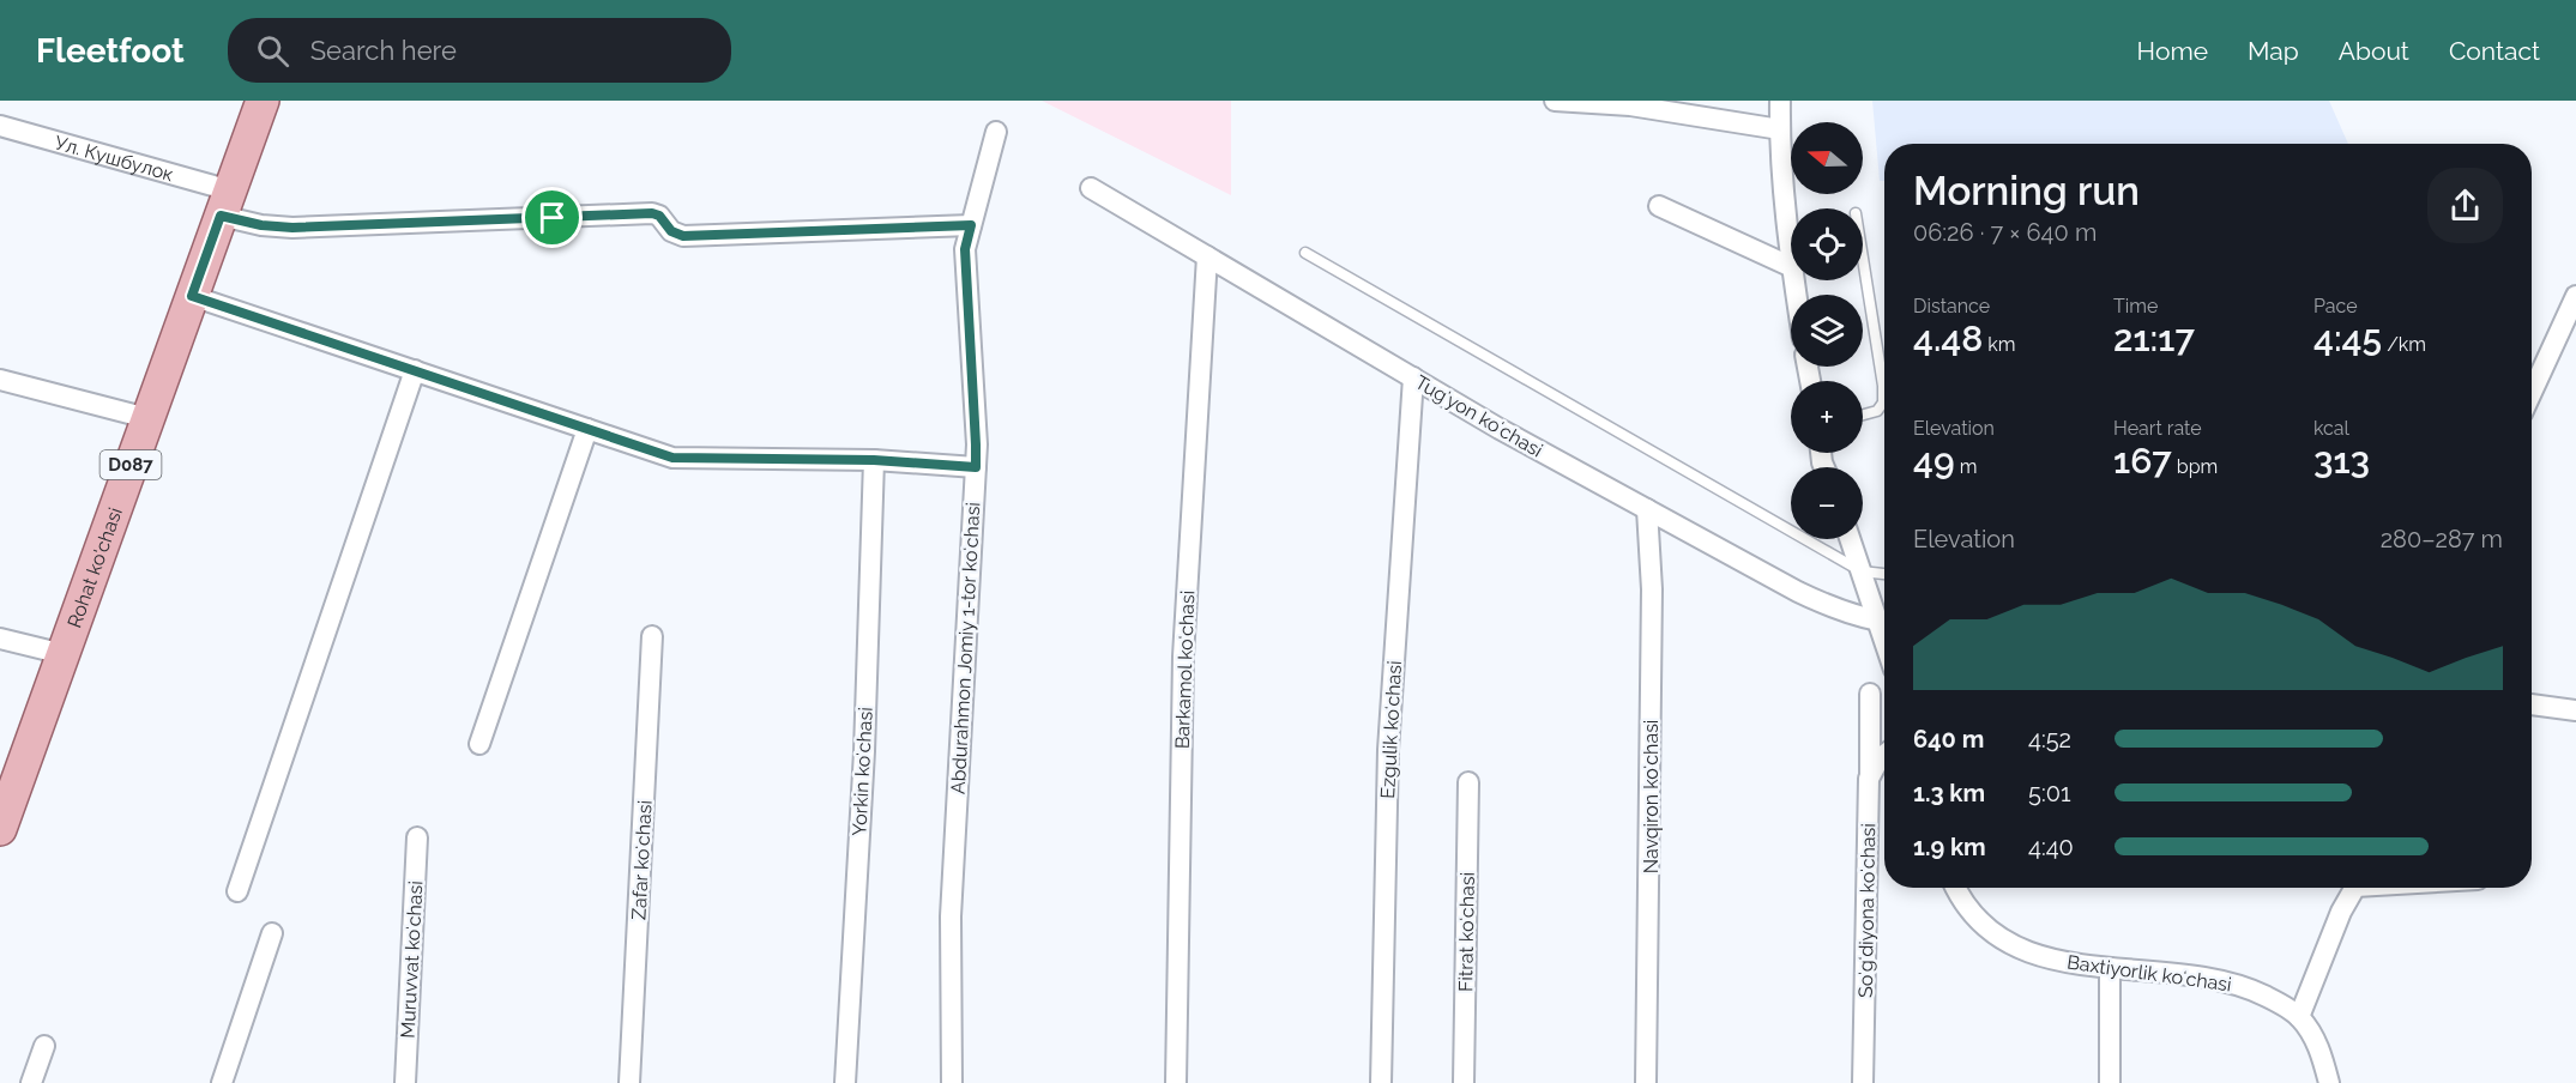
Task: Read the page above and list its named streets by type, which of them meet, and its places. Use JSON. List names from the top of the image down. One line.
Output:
{"streets":{"main road":["D087","Rohat ko'chasi"],"street":["Ул. Кушбулок","Tugʻyon koʻchasi","Abdurahmon Jomiy 1-tor koʻchasi","Barkamol koʻchasi","Ezgulik koʻchasi","Yorkin koʻchasi","Navqiron koʻchasi","Zafar koʻchasi","Soʻgʻdiyona koʻchasi","Fitrat koʻchasi","Muruvvat koʻchasi","Baxtiyorlik koʻchasi"]},"crossings":[["Ул. Кушбулок","Rohat ko'chasi"],["Ул. Кушбулок","Abdurahmon Jomiy 1-tor koʻchasi"],["Tugʻyon koʻchasi","Barkamol koʻchasi"],["Tugʻyon koʻchasi","Ezgulik koʻchasi"],["Tugʻyon koʻchasi","Navqiron koʻchasi"]],"north":"left","page":{"header":"Fleetfoot","search":"Search here","nav":["Home","Map","About","Contact"],"map_buttons":["+","−"],"heading":["Morning run","06:26 · 7 × 640 m"],"stats":[["Distance","4.48 km"],["Time","21:17"],["Pace","4:45 /km"],["Elevation","49 m"],["Heart rate","167 bpm"],["kcal","313"]],"chart":["Elevation","280–287 m"],"list":[{"name":"640 m","note":"4:52"},{"name":"1.3 km","note":"5:01"},{"name":"1.9 km","note":"4:40"}]}}
